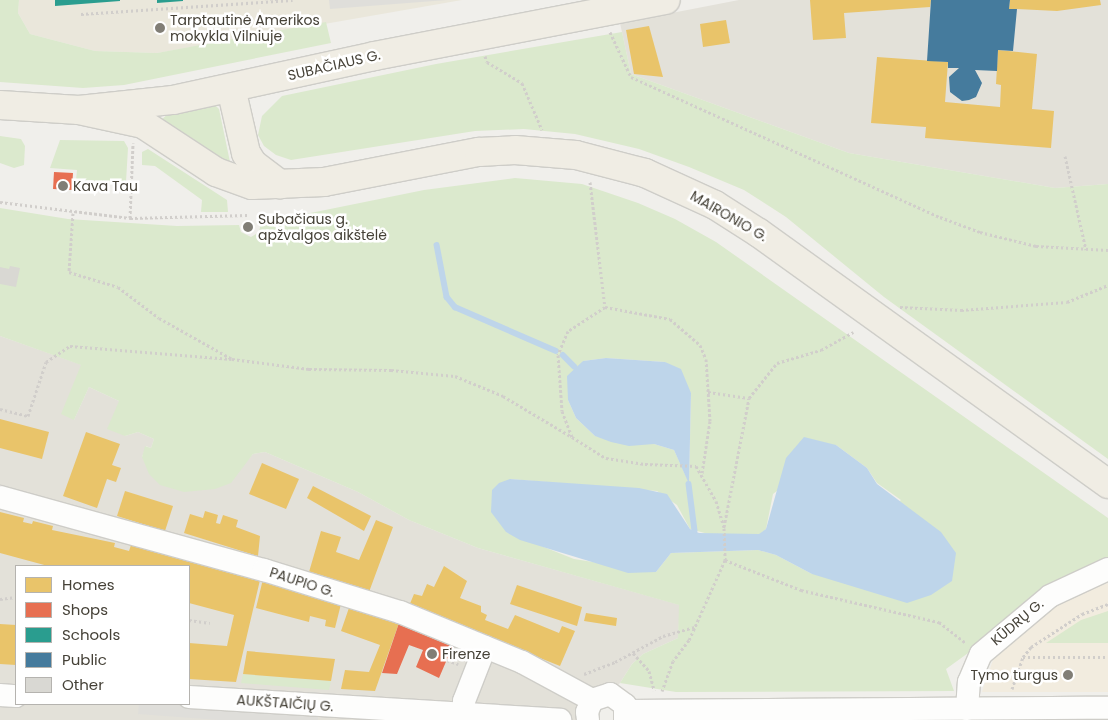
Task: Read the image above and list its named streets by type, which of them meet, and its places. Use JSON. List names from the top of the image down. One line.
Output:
{"streets":{"main road":["SUBAČIAUS G.","MAIRONIO G."],"street":["PAUPIO G.","KŪDRŲ G.","AUKŠTAIČIŲ G."]},"crossings":[["SUBAČIAUS G.","MAIRONIO G."]],"places":["Tarptautinė Amerikos mokykla Vilniuje","Kava Tau","Subačiaus g. apžvalgos aikštelė","Firenze","Tymo turgus"],"legend":["Homes","Shops","Schools","Public","Other"]}
